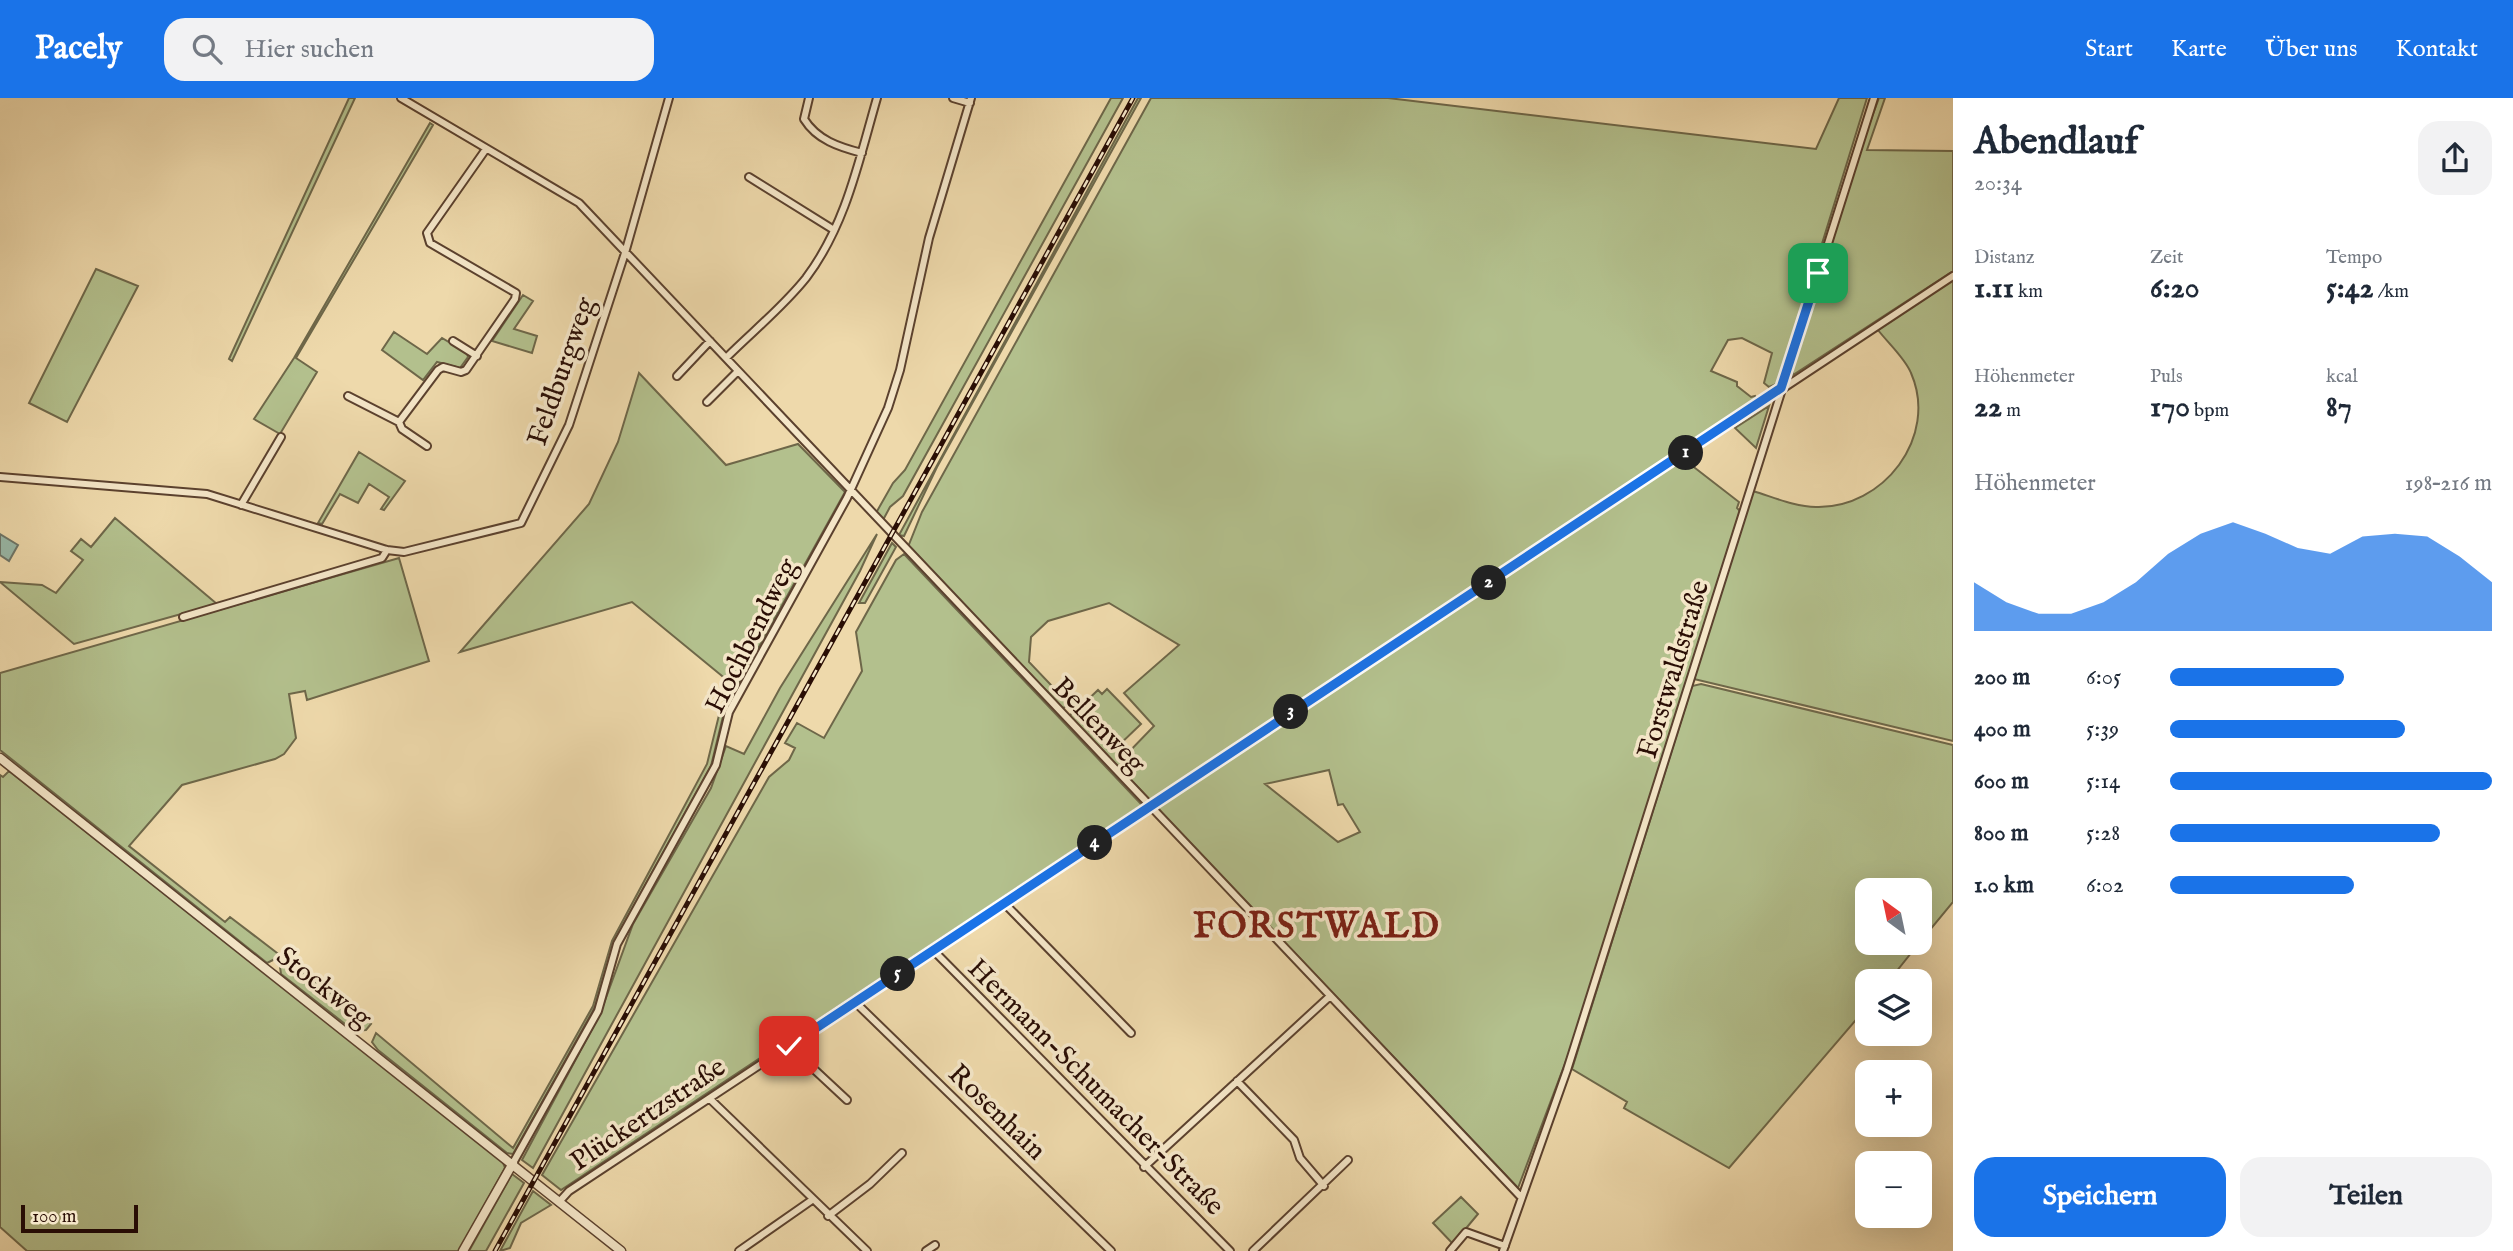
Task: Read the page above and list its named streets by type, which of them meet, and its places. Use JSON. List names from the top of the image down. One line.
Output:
{"streets":{"street":["Feldburgweg","Hochbendweg","Forstwaldstraße","Bellenweg","Stockweg","Hermann-Schumacher-Straße","Rosenhain","Plückertzstraße"]},"crossings":[["Feldburgweg","Bellenweg"],["Hochbendweg","Bellenweg"],["Hochbendweg","Stockweg"],["Forstwaldstraße","Bellenweg"],["Forstwaldstraße","Plückertzstraße"],["Bellenweg","Plückertzstraße"],["Stockweg","Plückertzstraße"],["Hermann-Schumacher-Straße","Plückertzstraße"],["Rosenhain","Plückertzstraße"]],"districts":["FORSTWALD"],"scale_bar":"100 m","north":"top left","page":{"header":"Pacely","search":"Hier suchen","nav":["Start","Karte","Über uns","Kontakt"],"heading":["Abendlauf","20:34"],"stats":[["Distanz","1.11 km"],["Zeit","6:20"],["Tempo","5:42 /km"],["Höhenmeter","22 m"],["Puls","170 bpm"],["kcal","87"]],"pins":["1","2","3","4","5"],"chart":["Höhenmeter","198–216 m"],"list":[{"name":"200 m","note":"6:05"},{"name":"400 m","note":"5:39"},{"name":"600 m","note":"5:14"},{"name":"800 m","note":"5:28"},{"name":"1.0 km","note":"6:02"}],"map_buttons":["+","−"],"buttons":["Speichern","Teilen"],"scale":"100 m"}}
